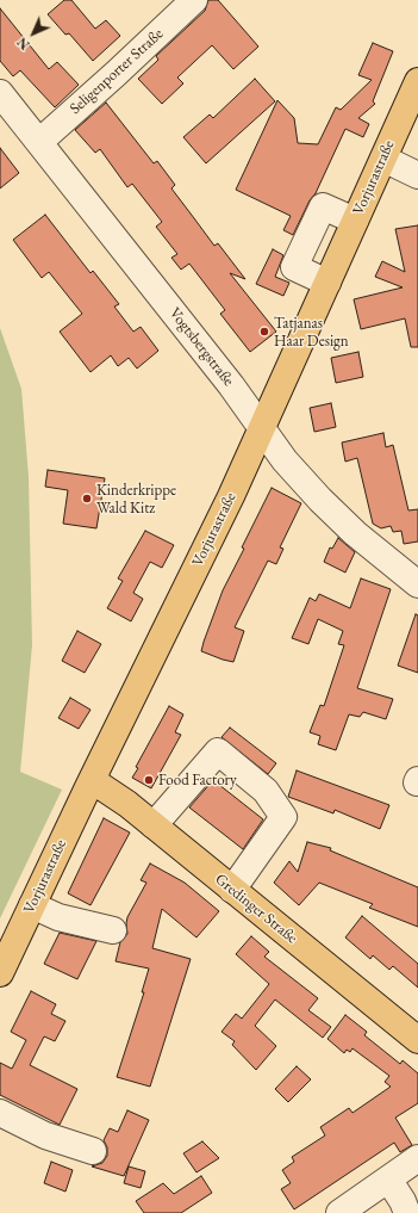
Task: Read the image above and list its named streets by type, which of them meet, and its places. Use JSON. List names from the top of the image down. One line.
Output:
{"streets":{"main road":["Vorjurastraße","Gredinger Straße"],"street":["Seligenporter Straße","Vogtsbergstraße"]},"crossings":[["Seligenporter Straße","Vogtsbergstraße"],["Vorjurastraße","Vogtsbergstraße"],["Vorjurastraße","Gredinger Straße"]],"places":["Tatjanas Haar Design","Kinderkrippe Wald Kitz","Food Factory"],"north":"bottom left"}
